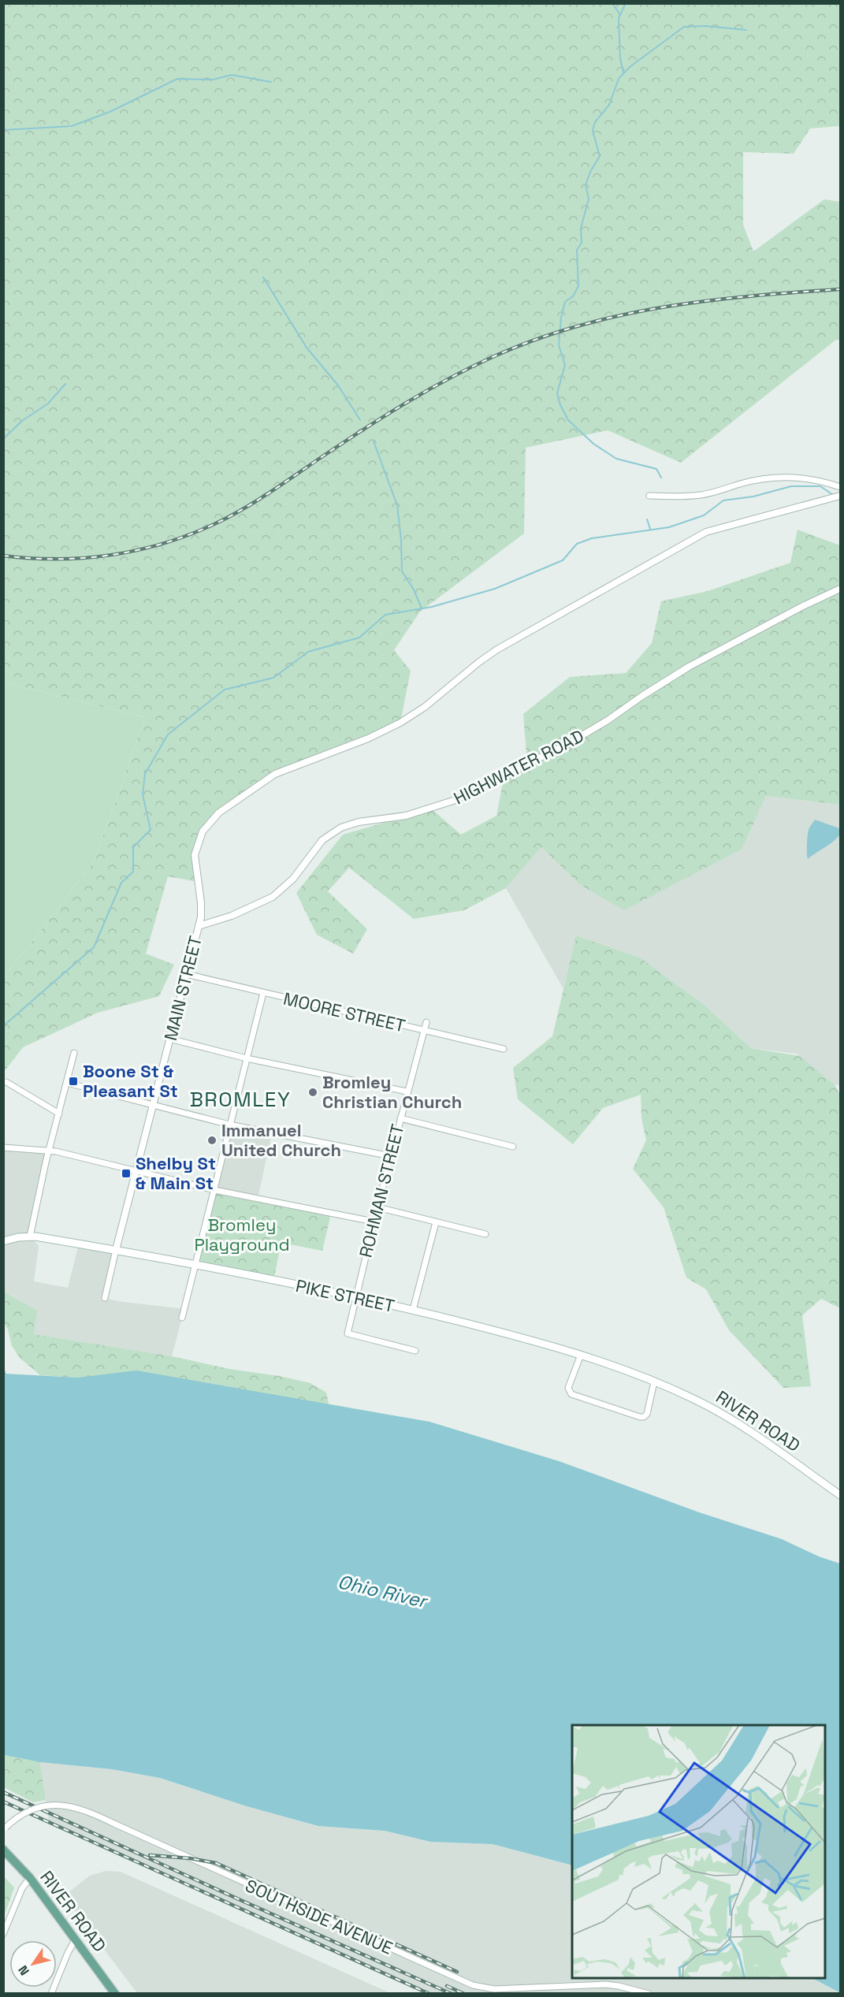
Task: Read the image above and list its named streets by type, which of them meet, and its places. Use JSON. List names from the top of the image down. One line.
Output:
{"streets":{"main road":["PIKE STREET","RIVER ROAD"],"street":["HIGHWATER ROAD","MAIN STREET","MOORE STREET","ROHMAN STREET","SOUTHSIDE AVENUE"]},"crossings":[["HIGHWATER ROAD","MAIN STREET"],["MAIN STREET","MOORE STREET"],["MAIN STREET","PIKE STREET"],["MOORE STREET","ROHMAN STREET"],["ROHMAN STREET","PIKE STREET"],["PIKE STREET","RIVER ROAD"]],"districts":["BROMLEY"],"water":["Ohio River"],"parks":["Bromley Playground"],"places":{"transit":["Boone St & Pleasant St","Shelby St & Main St"],"other":["Bromley Christian Church","Immanuel United Church"]},"north":"bottom left"}
